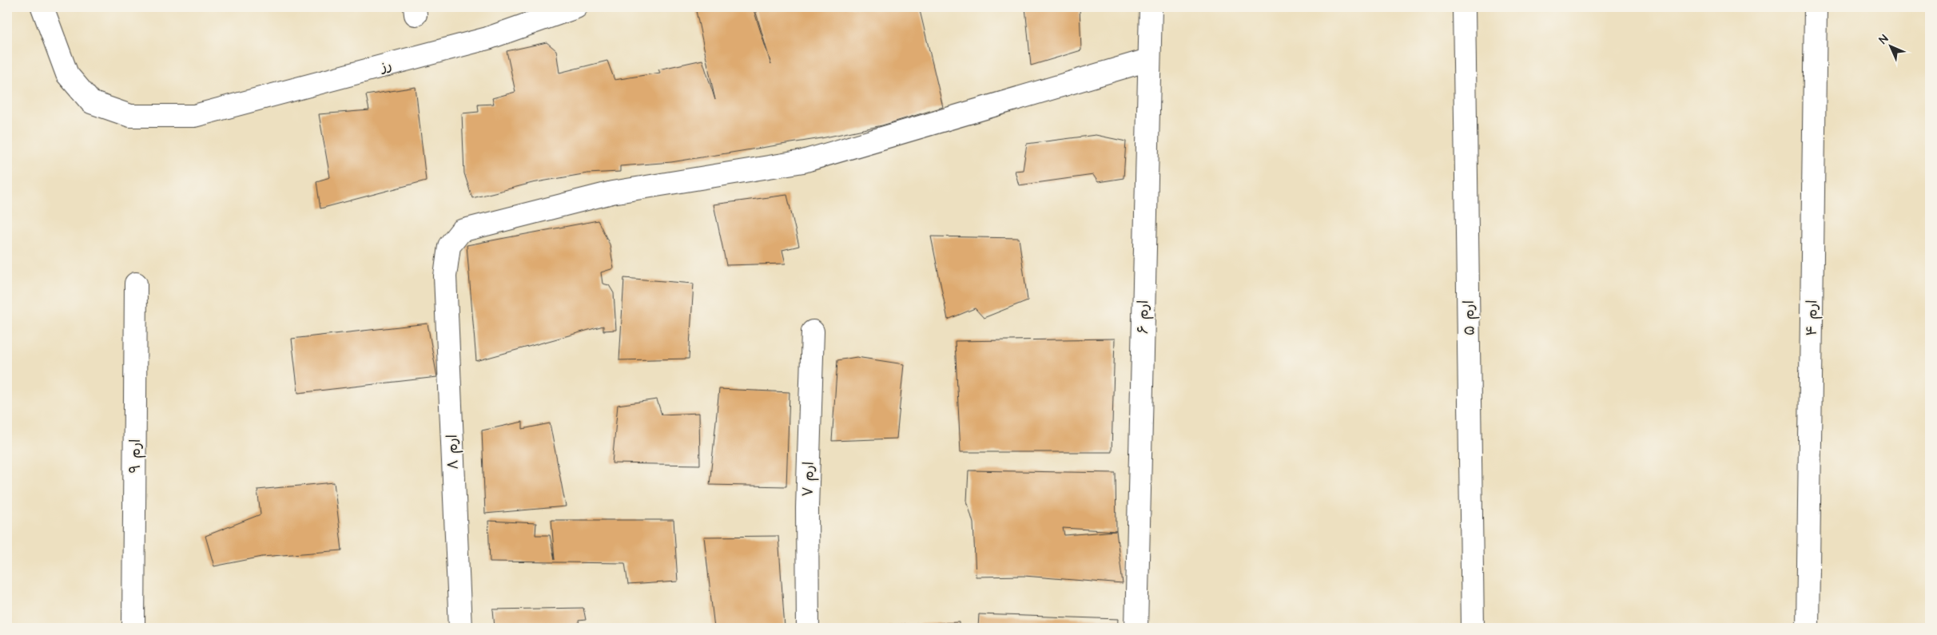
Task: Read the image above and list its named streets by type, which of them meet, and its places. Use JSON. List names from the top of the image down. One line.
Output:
{"streets":{"street":["رز","ارم ۶","ارم ۵","ارم ۴","ارم ۸","ارم ۹","ارم ۷"]},"crossings":[["ارم ۶","ارم ۸"]],"north":"top left"}
